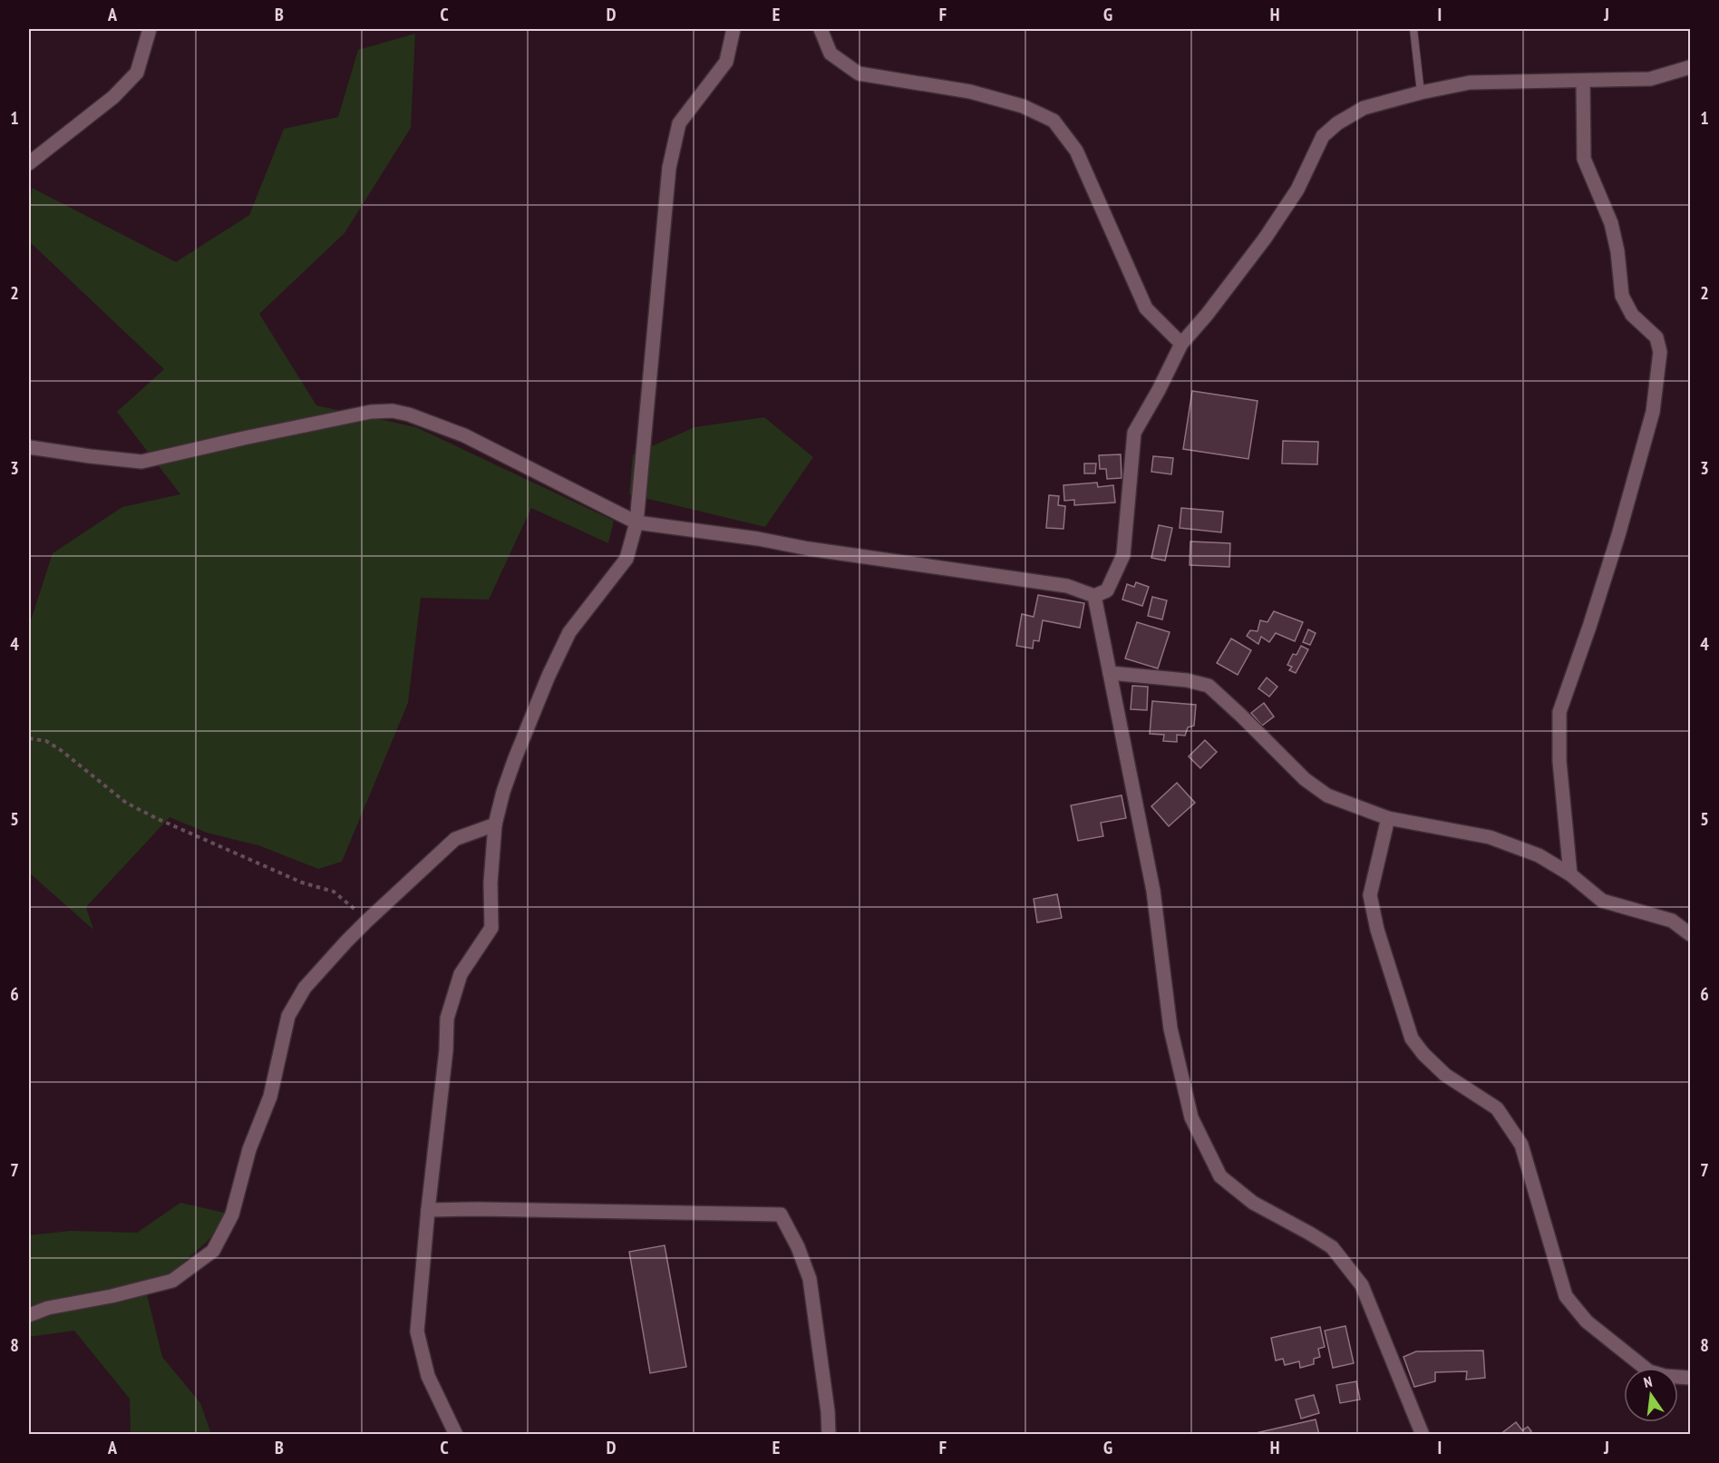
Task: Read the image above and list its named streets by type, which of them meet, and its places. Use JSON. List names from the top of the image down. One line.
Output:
{"north":"top","grid":{"columns":["A","B","C","D","E","F","G","H","I","J"],"rows":["1","2","3","4","5","6","7","8"]}}
